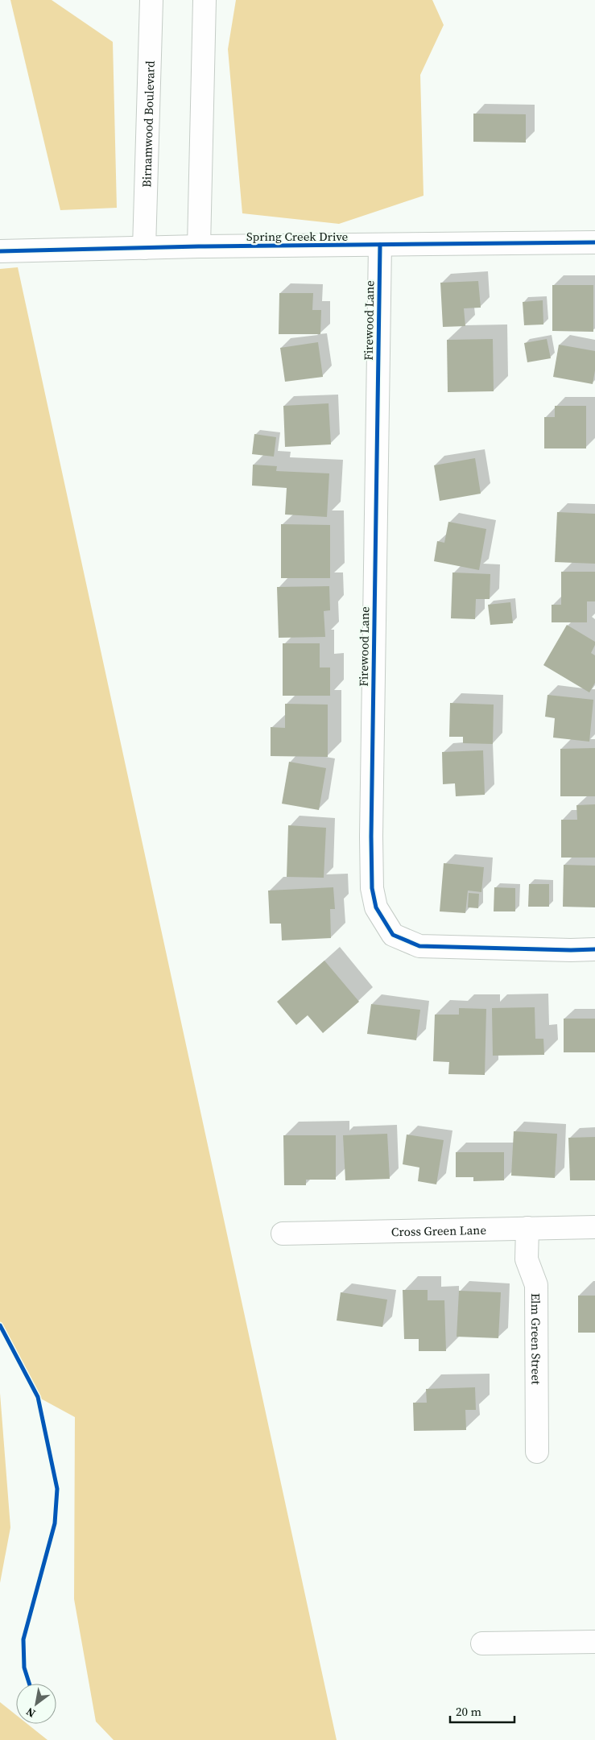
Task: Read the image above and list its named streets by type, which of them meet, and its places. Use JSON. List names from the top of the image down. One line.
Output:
{"streets":{"street":["Birnamwood Boulevard","Spring Creek Drive","Firewood Lane","Cross Green Lane","Elm Green Street"]},"crossings":[["Birnamwood Boulevard","Spring Creek Drive"],["Spring Creek Drive","Firewood Lane"],["Cross Green Lane","Elm Green Street"]],"scale_bar":"20 m","north":"bottom left"}
